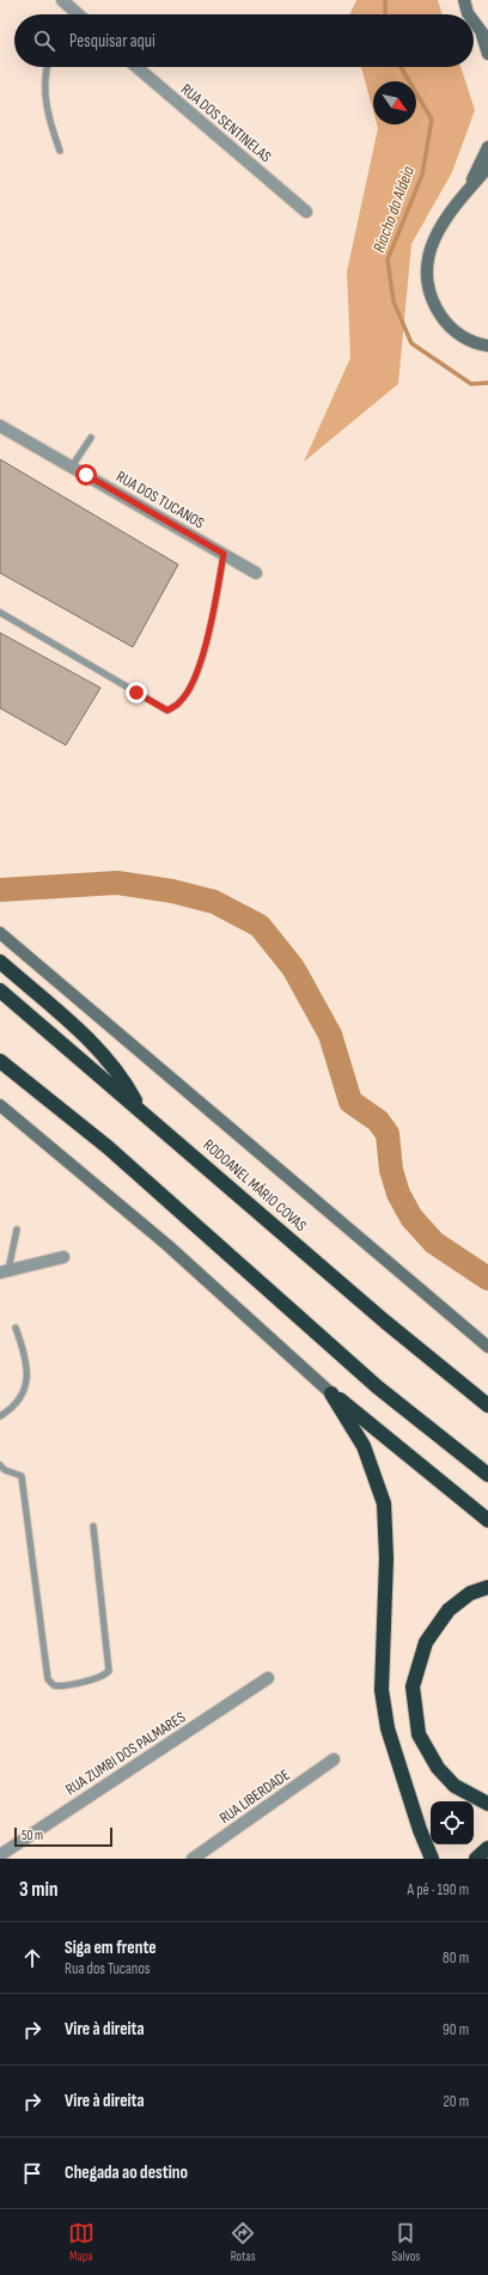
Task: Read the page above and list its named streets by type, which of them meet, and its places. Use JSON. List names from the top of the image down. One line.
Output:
{"streets":{"highway":["RODOANEL MÁRIO COVAS"],"street":["RUA DOS SENTINELAS","RUA DOS TUCANOS","RUA ZUMBI DOS PALMARES","RUA LIBERDADE"]},"water":["Riacho da Aldeia"],"scale_bar":"50 m","north":"bottom right","page":{"search":"Pesquisar aqui","scale":"50 m","heading":["3 min","A pé · 190 m"],"list":[["Siga em frente","Rua dos Tucanos","80 m"],["Vire à direita","90 m"],["Vire à direita","20 m"],"Chegada ao destino"],"nav":["Mapa","Rotas","Salvos"]}}
